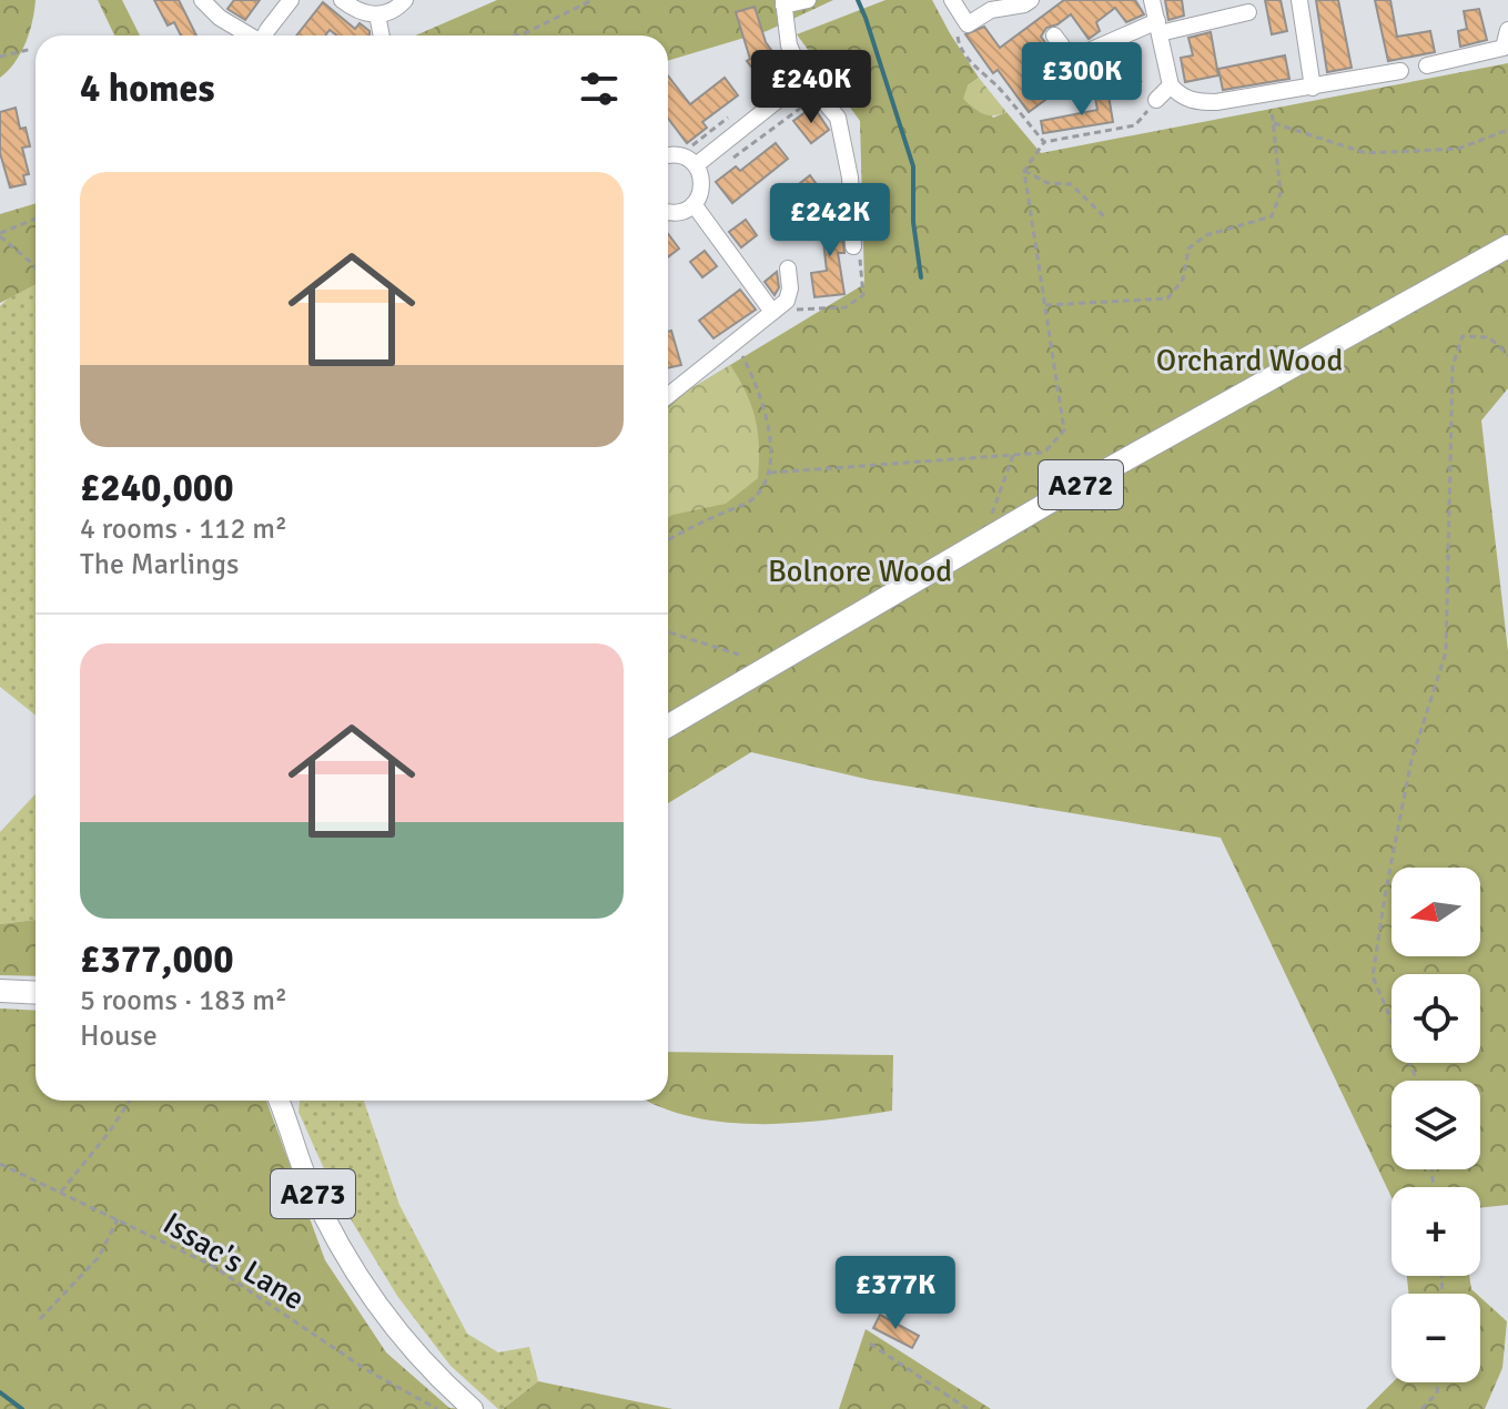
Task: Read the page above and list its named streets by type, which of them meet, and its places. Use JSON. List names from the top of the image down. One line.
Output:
{"streets":{"highway":["A272"],"main road":["A273"],"path":["Issac's Lane"]},"parks":["Orchard Wood","Bolnore Wood"],"north":"left","page":{"heading":"4 homes","price":["£300K","£240K","£242K","£377K"],"list":[{"name":"£240,000","note":"4 rooms · 112 m² · The Marlings"},{"name":"£377,000","note":"5 rooms · 183 m² · House"}],"map_buttons":["+","−"]}}
